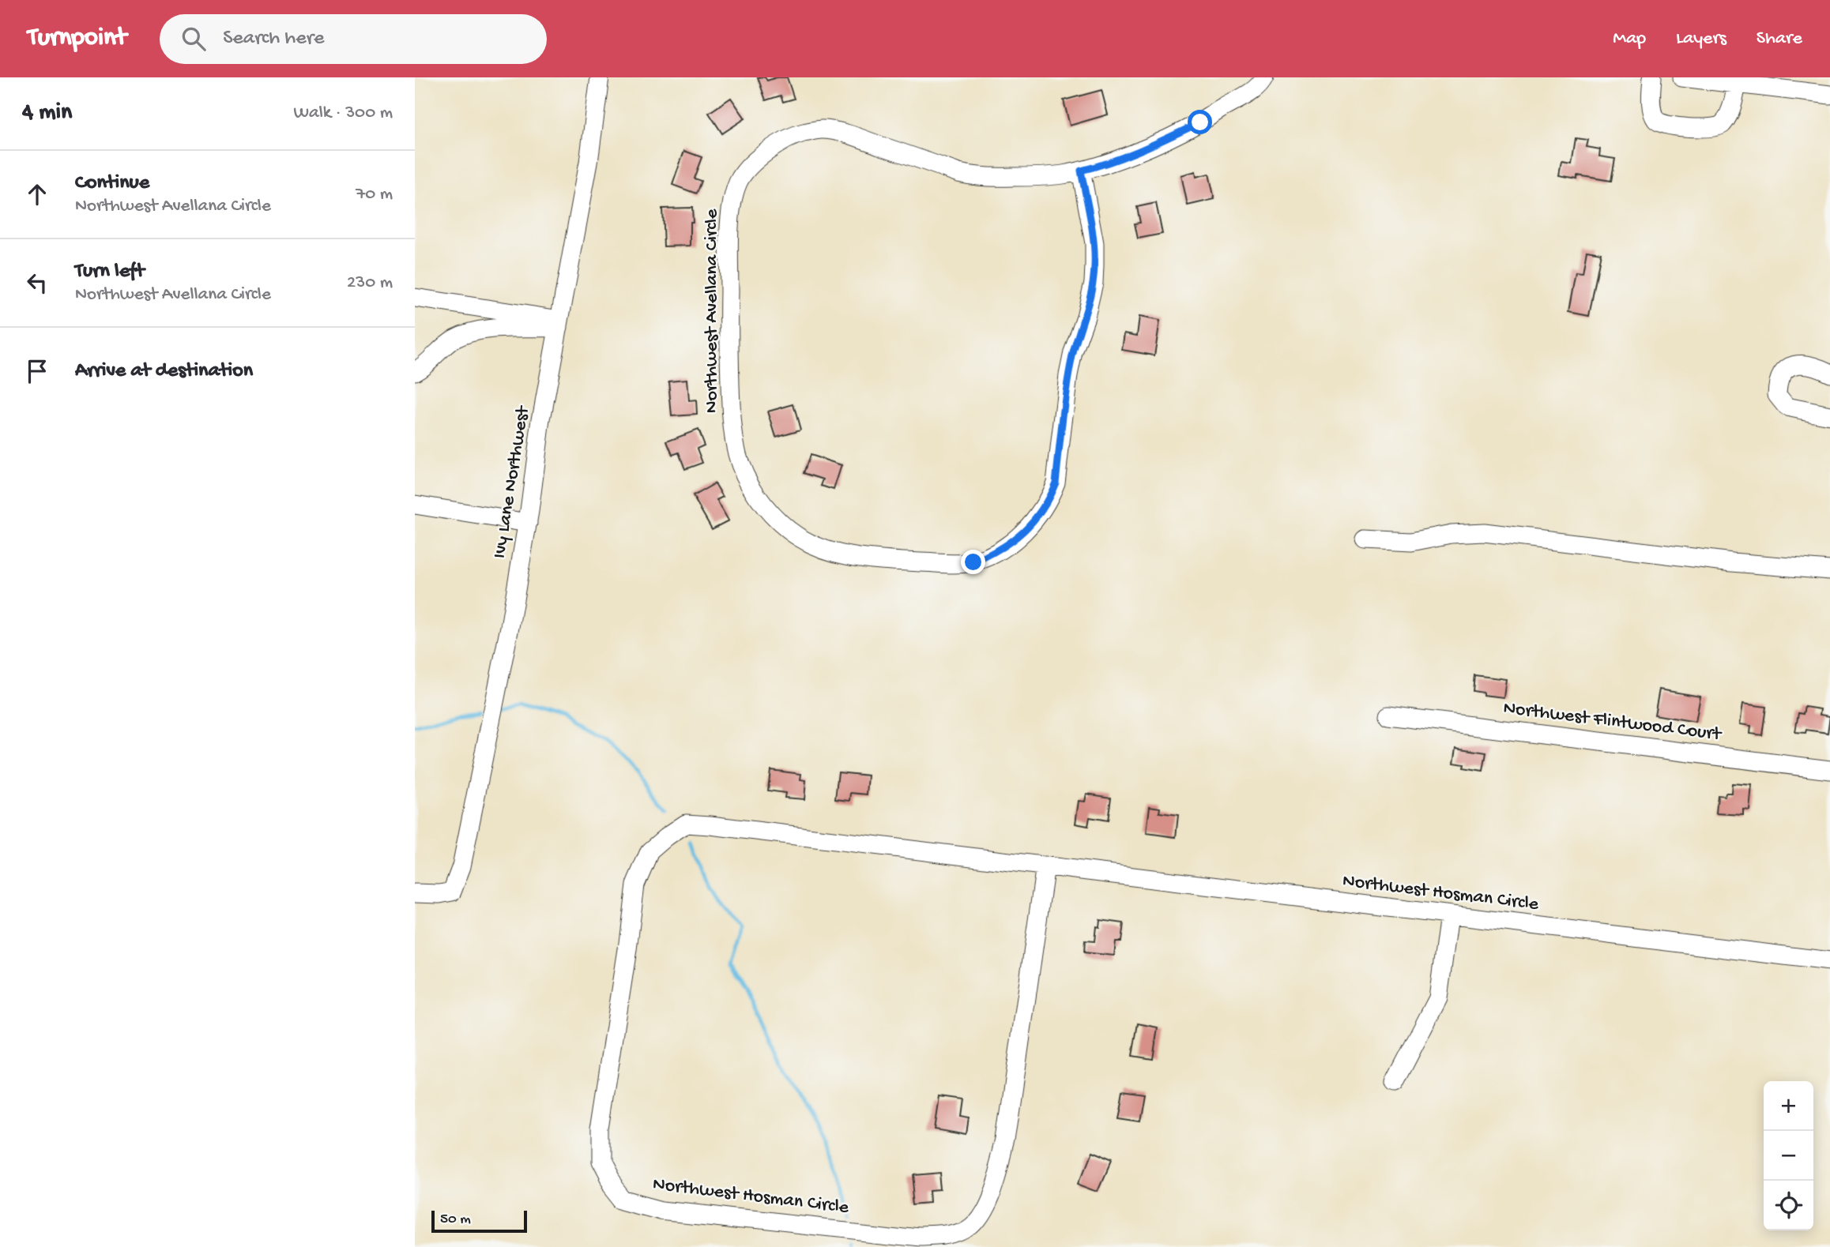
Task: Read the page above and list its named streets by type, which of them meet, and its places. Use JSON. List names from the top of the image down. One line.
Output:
{"streets":{"street":["Northwest Avellana Circle","Ivy Lane Northwest","Northwest Flintwood Court","Northwest Hosman Circle"]},"scale_bar":"50 m","page":{"header":"Turnpoint","search":"Search here","nav":["Map","Layers","Share"],"heading":["4 min","Walk · 300 m"],"list":[["Continue","Northwest Avellana Circle","70 m"],["Turn left","Northwest Avellana Circle","230 m"],"Arrive at destination"],"map_buttons":["+","−"],"scale":"50 m"}}
